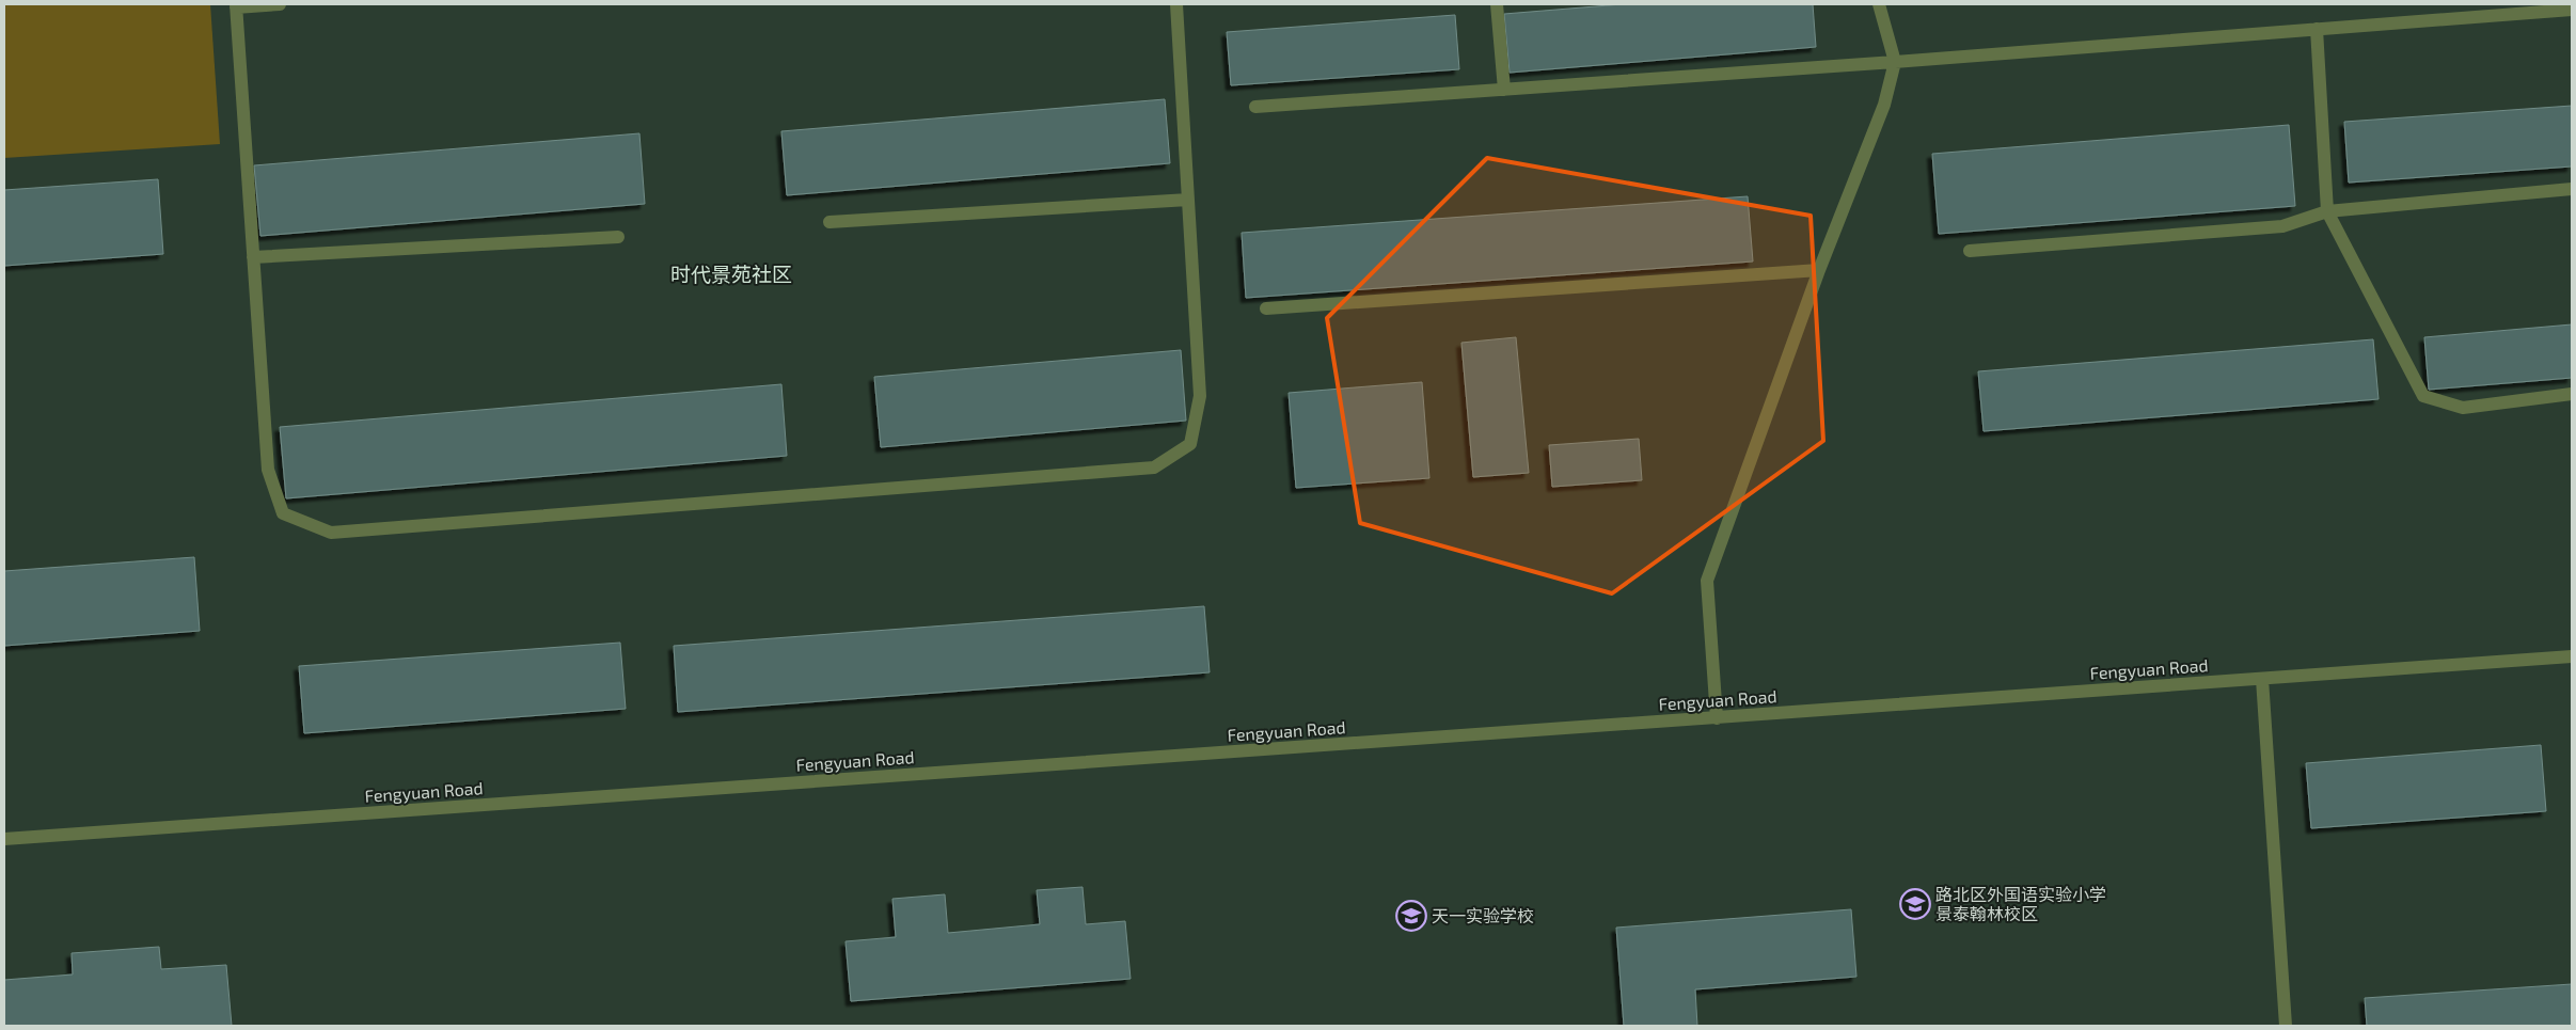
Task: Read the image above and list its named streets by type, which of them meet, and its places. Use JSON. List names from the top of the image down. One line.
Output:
{"streets":{"street":["Fengyuan Road"]},"districts":["时代景苑社区"],"places":{"school or university":["路北区外国语实验小学 景泰翰林校区","天一实验学校"]}}
